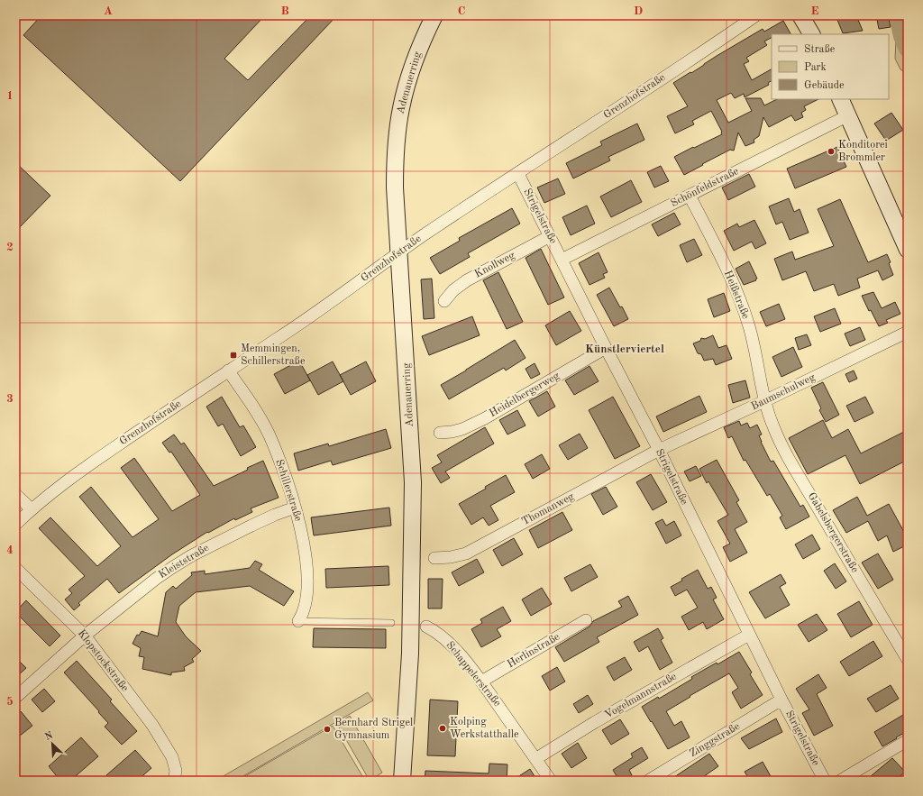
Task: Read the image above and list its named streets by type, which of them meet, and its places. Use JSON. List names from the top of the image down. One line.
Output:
{"streets":{"main road":["Adenauerring"],"street":["Grenzhofstraße","Schönfeldstraße","Strigelstraße","Knollweg","Heißstraße","Baumschulweg","Heidelbergerweg","Schillerstraße","Thomanweg","Gabelsbergerstraße","Kleiststraße","Herlinstraße","Klopstockstraße","Schappelerstraße","Vogelmannstraße","Zinggstraße"]},"crossings":[["Adenauerring","Grenzhofstraße"],["Grenzhofstraße","Strigelstraße"],["Grenzhofstraße","Schillerstraße"],["Schönfeldstraße","Strigelstraße"],["Schönfeldstraße","Heißstraße"],["Strigelstraße","Knollweg"],["Strigelstraße","Baumschulweg"],["Strigelstraße","Heidelbergerweg"],["Strigelstraße","Thomanweg"],["Strigelstraße","Vogelmannstraße"],["Strigelstraße","Zinggstraße"],["Heißstraße","Baumschulweg"],["Heißstraße","Gabelsbergerstraße"],["Baumschulweg","Thomanweg"],["Baumschulweg","Gabelsbergerstraße"],["Schillerstraße","Kleiststraße"],["Kleiststraße","Klopstockstraße"],["Herlinstraße","Schappelerstraße"],["Schappelerstraße","Vogelmannstraße"]],"districts":["Künstlerviertel"],"places":{"other":["Konditorei Brommler","Kolping Werkstatthalle","Bernhard Strigel Gymnasium"],"transit":["Memmingen, Schillerstraße"]},"legend":["Straße","Park","Gebäude"],"north":"top left","grid":{"columns":["A","B","C","D","E"],"rows":["1","2","3","4","5"]}}
